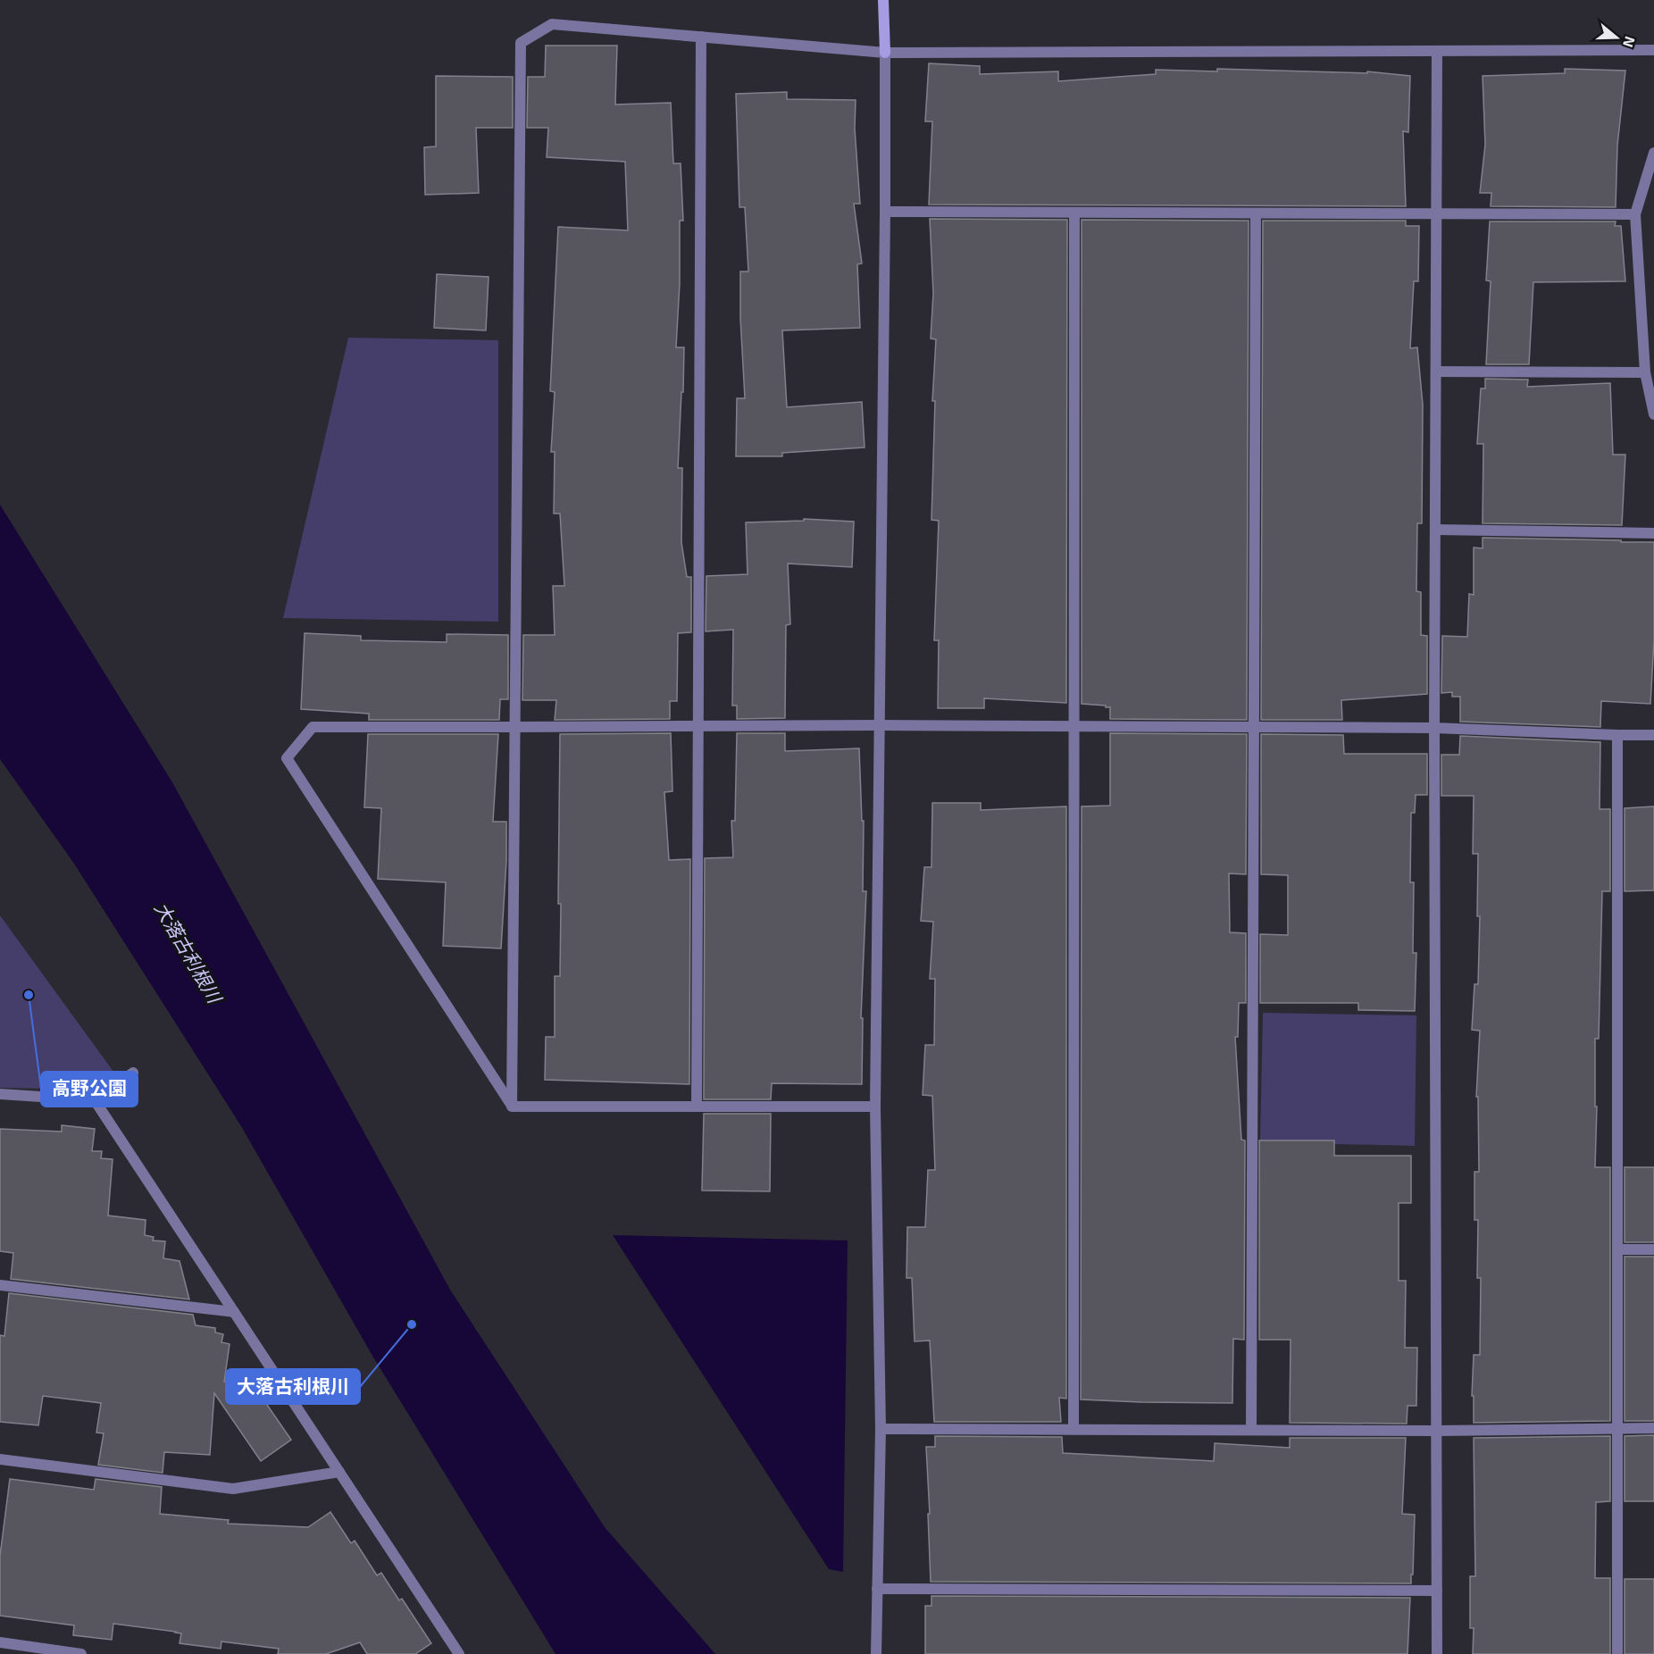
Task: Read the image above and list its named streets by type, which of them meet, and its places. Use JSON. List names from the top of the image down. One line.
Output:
{"water":["大落古利根川"],"places":["高野公園","大落古利根川"],"north":"right"}
